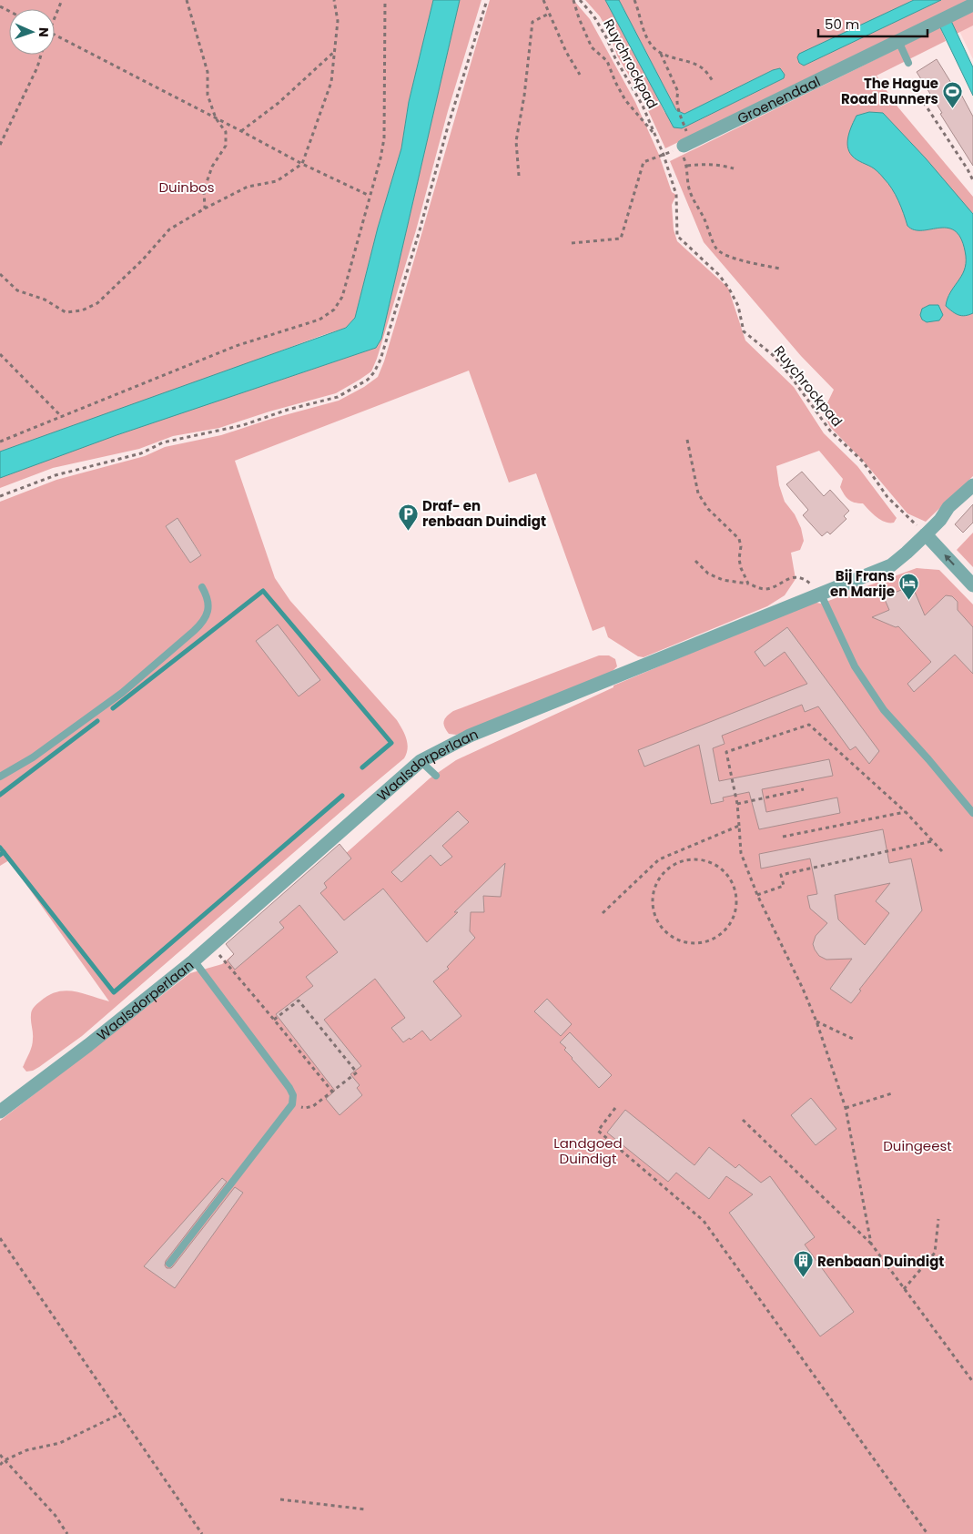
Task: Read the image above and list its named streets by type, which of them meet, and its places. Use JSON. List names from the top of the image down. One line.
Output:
{"streets":{"street":["Groenendaal","Waalsdorperlaan"],"path":["Ruychrockpad"]},"crossings":[["Ruychrockpad","Waalsdorperlaan"]],"parks":["Duinbos","Landgoed Duindigt","Duingeest"],"places":{"sports":["The Hague Road Runners"],"parking":["Draf- en renbaan Duindigt"],"hotel":["Bij Frans en Marije"],"building":["Renbaan Duindigt"]},"scale_bar":"50 m","north":"right"}
